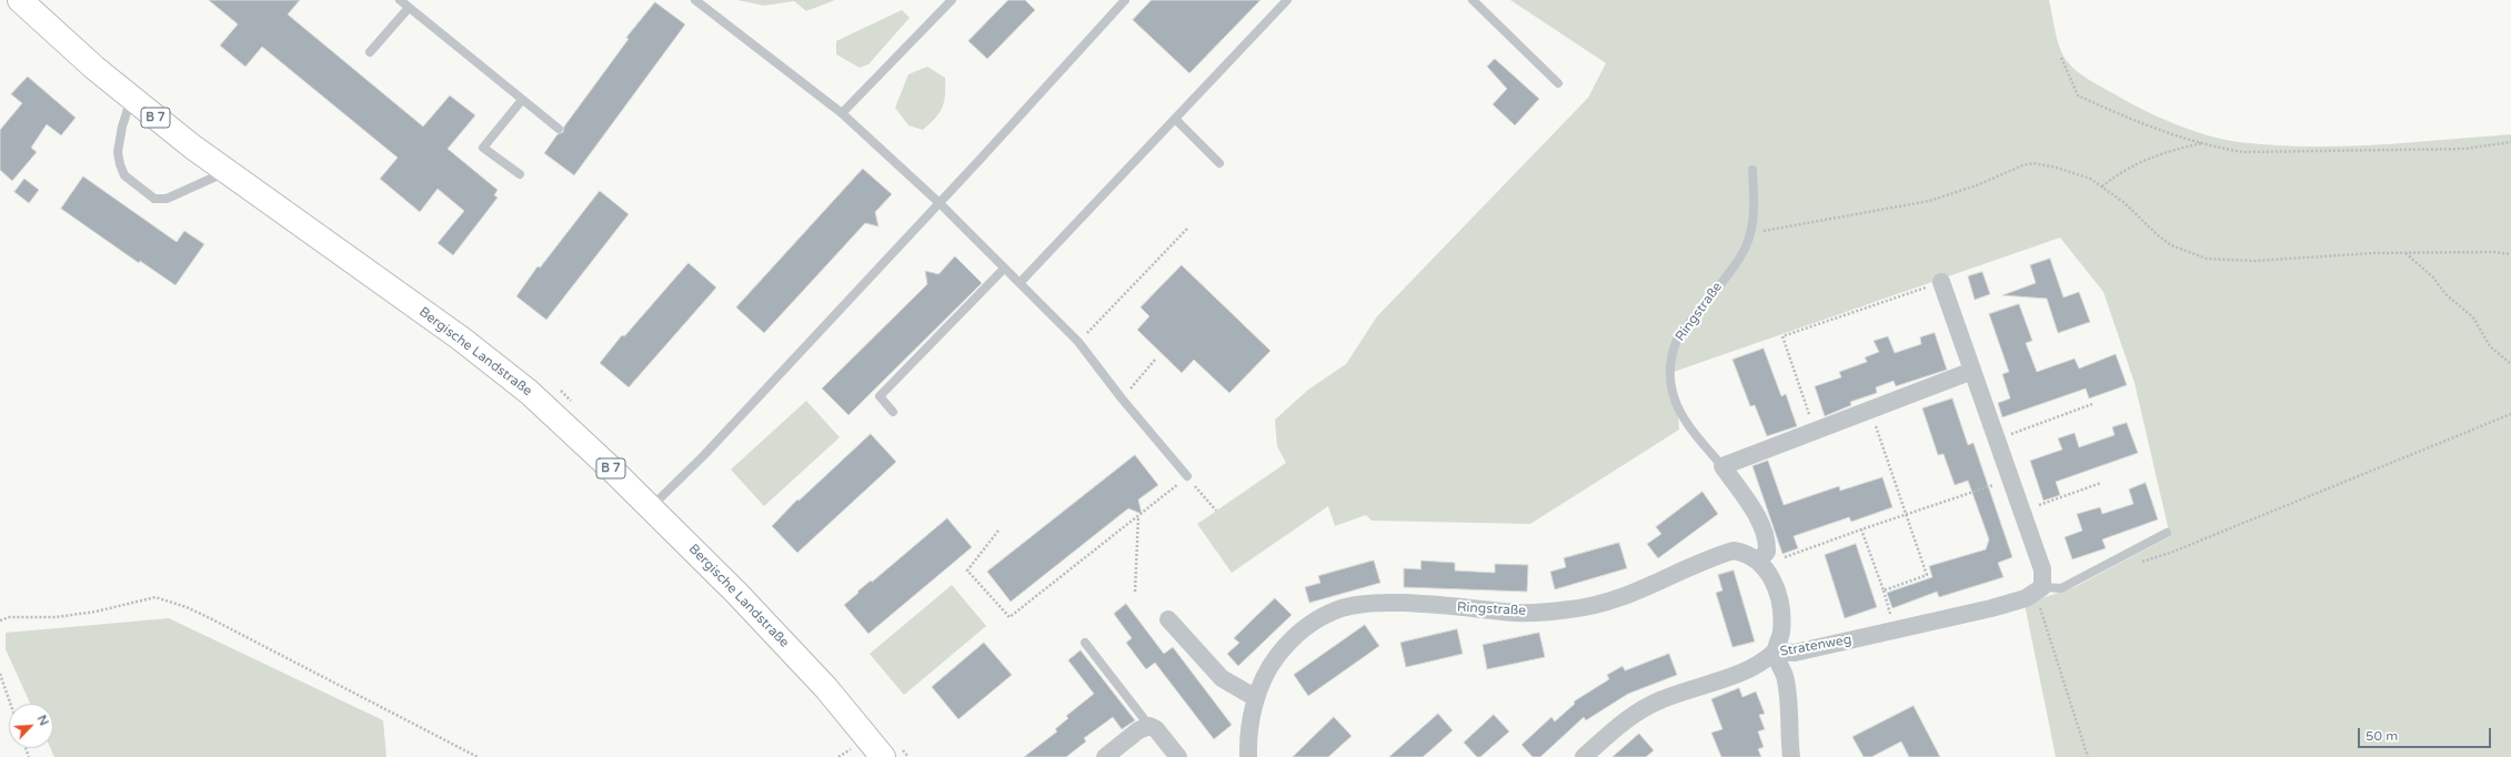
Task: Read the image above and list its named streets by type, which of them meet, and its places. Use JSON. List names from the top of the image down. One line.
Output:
{"streets":{"main road":["B 7","Bergische Landstraße"],"street":["Ringstraße","Stratenweg"]},"scale_bar":"50 m","north":"top right"}
